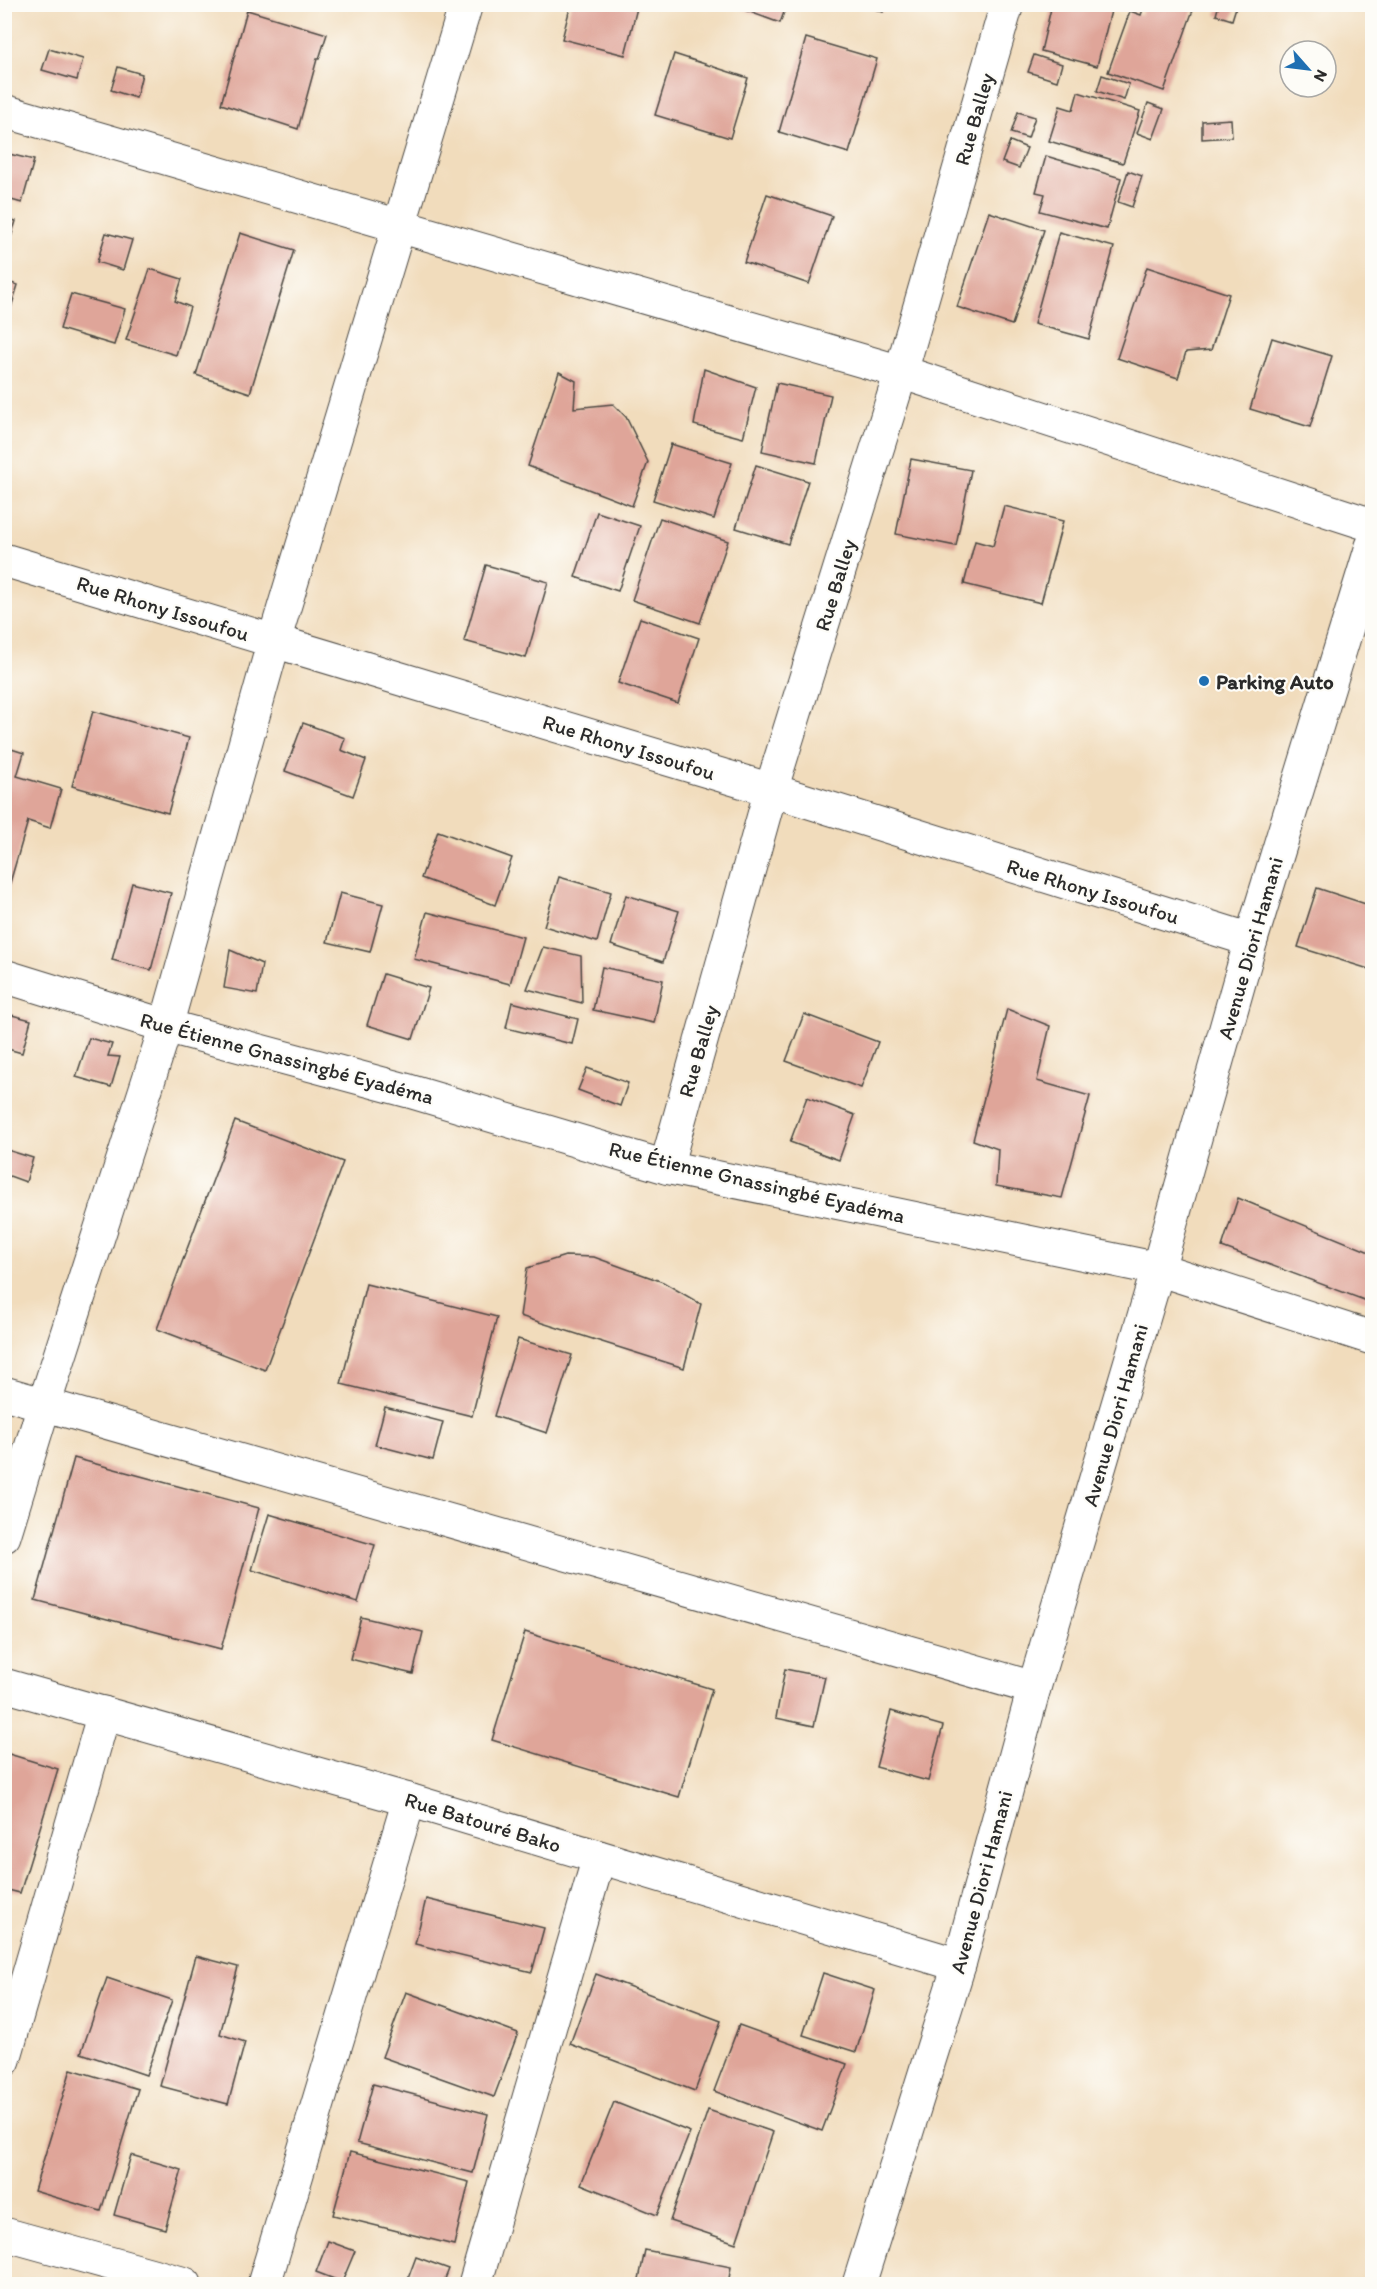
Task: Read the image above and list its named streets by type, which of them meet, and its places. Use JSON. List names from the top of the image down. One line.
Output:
{"streets":{"street":["Rue Balley","Rue Rhony Issoufou","Avenue Diori Hamani","Rue Étienne Gnassingbé Eyadéma","Rue Batouré Bako"]},"crossings":[["Rue Balley","Rue Rhony Issoufou"],["Rue Balley","Rue Étienne Gnassingbé Eyadéma"],["Rue Rhony Issoufou","Avenue Diori Hamani"],["Avenue Diori Hamani","Rue Étienne Gnassingbé Eyadéma"],["Avenue Diori Hamani","Rue Batouré Bako"]],"places":["Parking Auto"],"north":"bottom right"}
